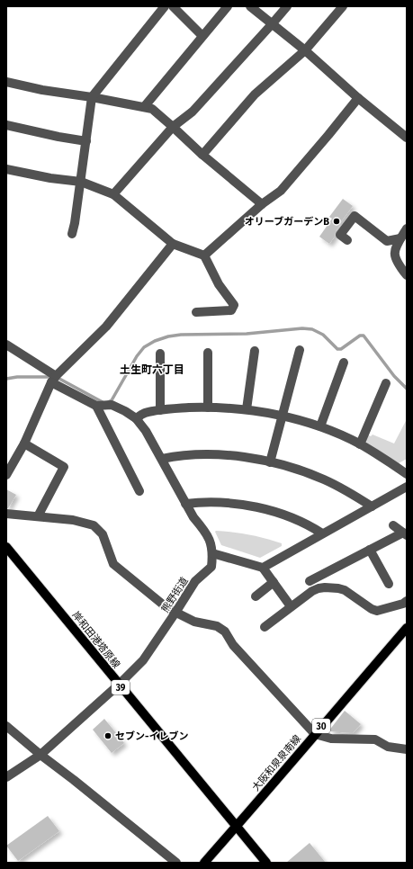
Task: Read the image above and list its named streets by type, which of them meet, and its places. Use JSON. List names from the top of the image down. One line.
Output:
{"streets":{"main road":["岸和田港塔原線","39","30","大阪和泉泉南線"],"street":["熊野街道"]},"crossings":[["熊野街道","岸和田港塔原線"],["岸和田港塔原線","大阪和泉泉南線"]],"districts":["土生町六丁目"],"places":["オリーブガーデンB","セブン-イレブン"]}
